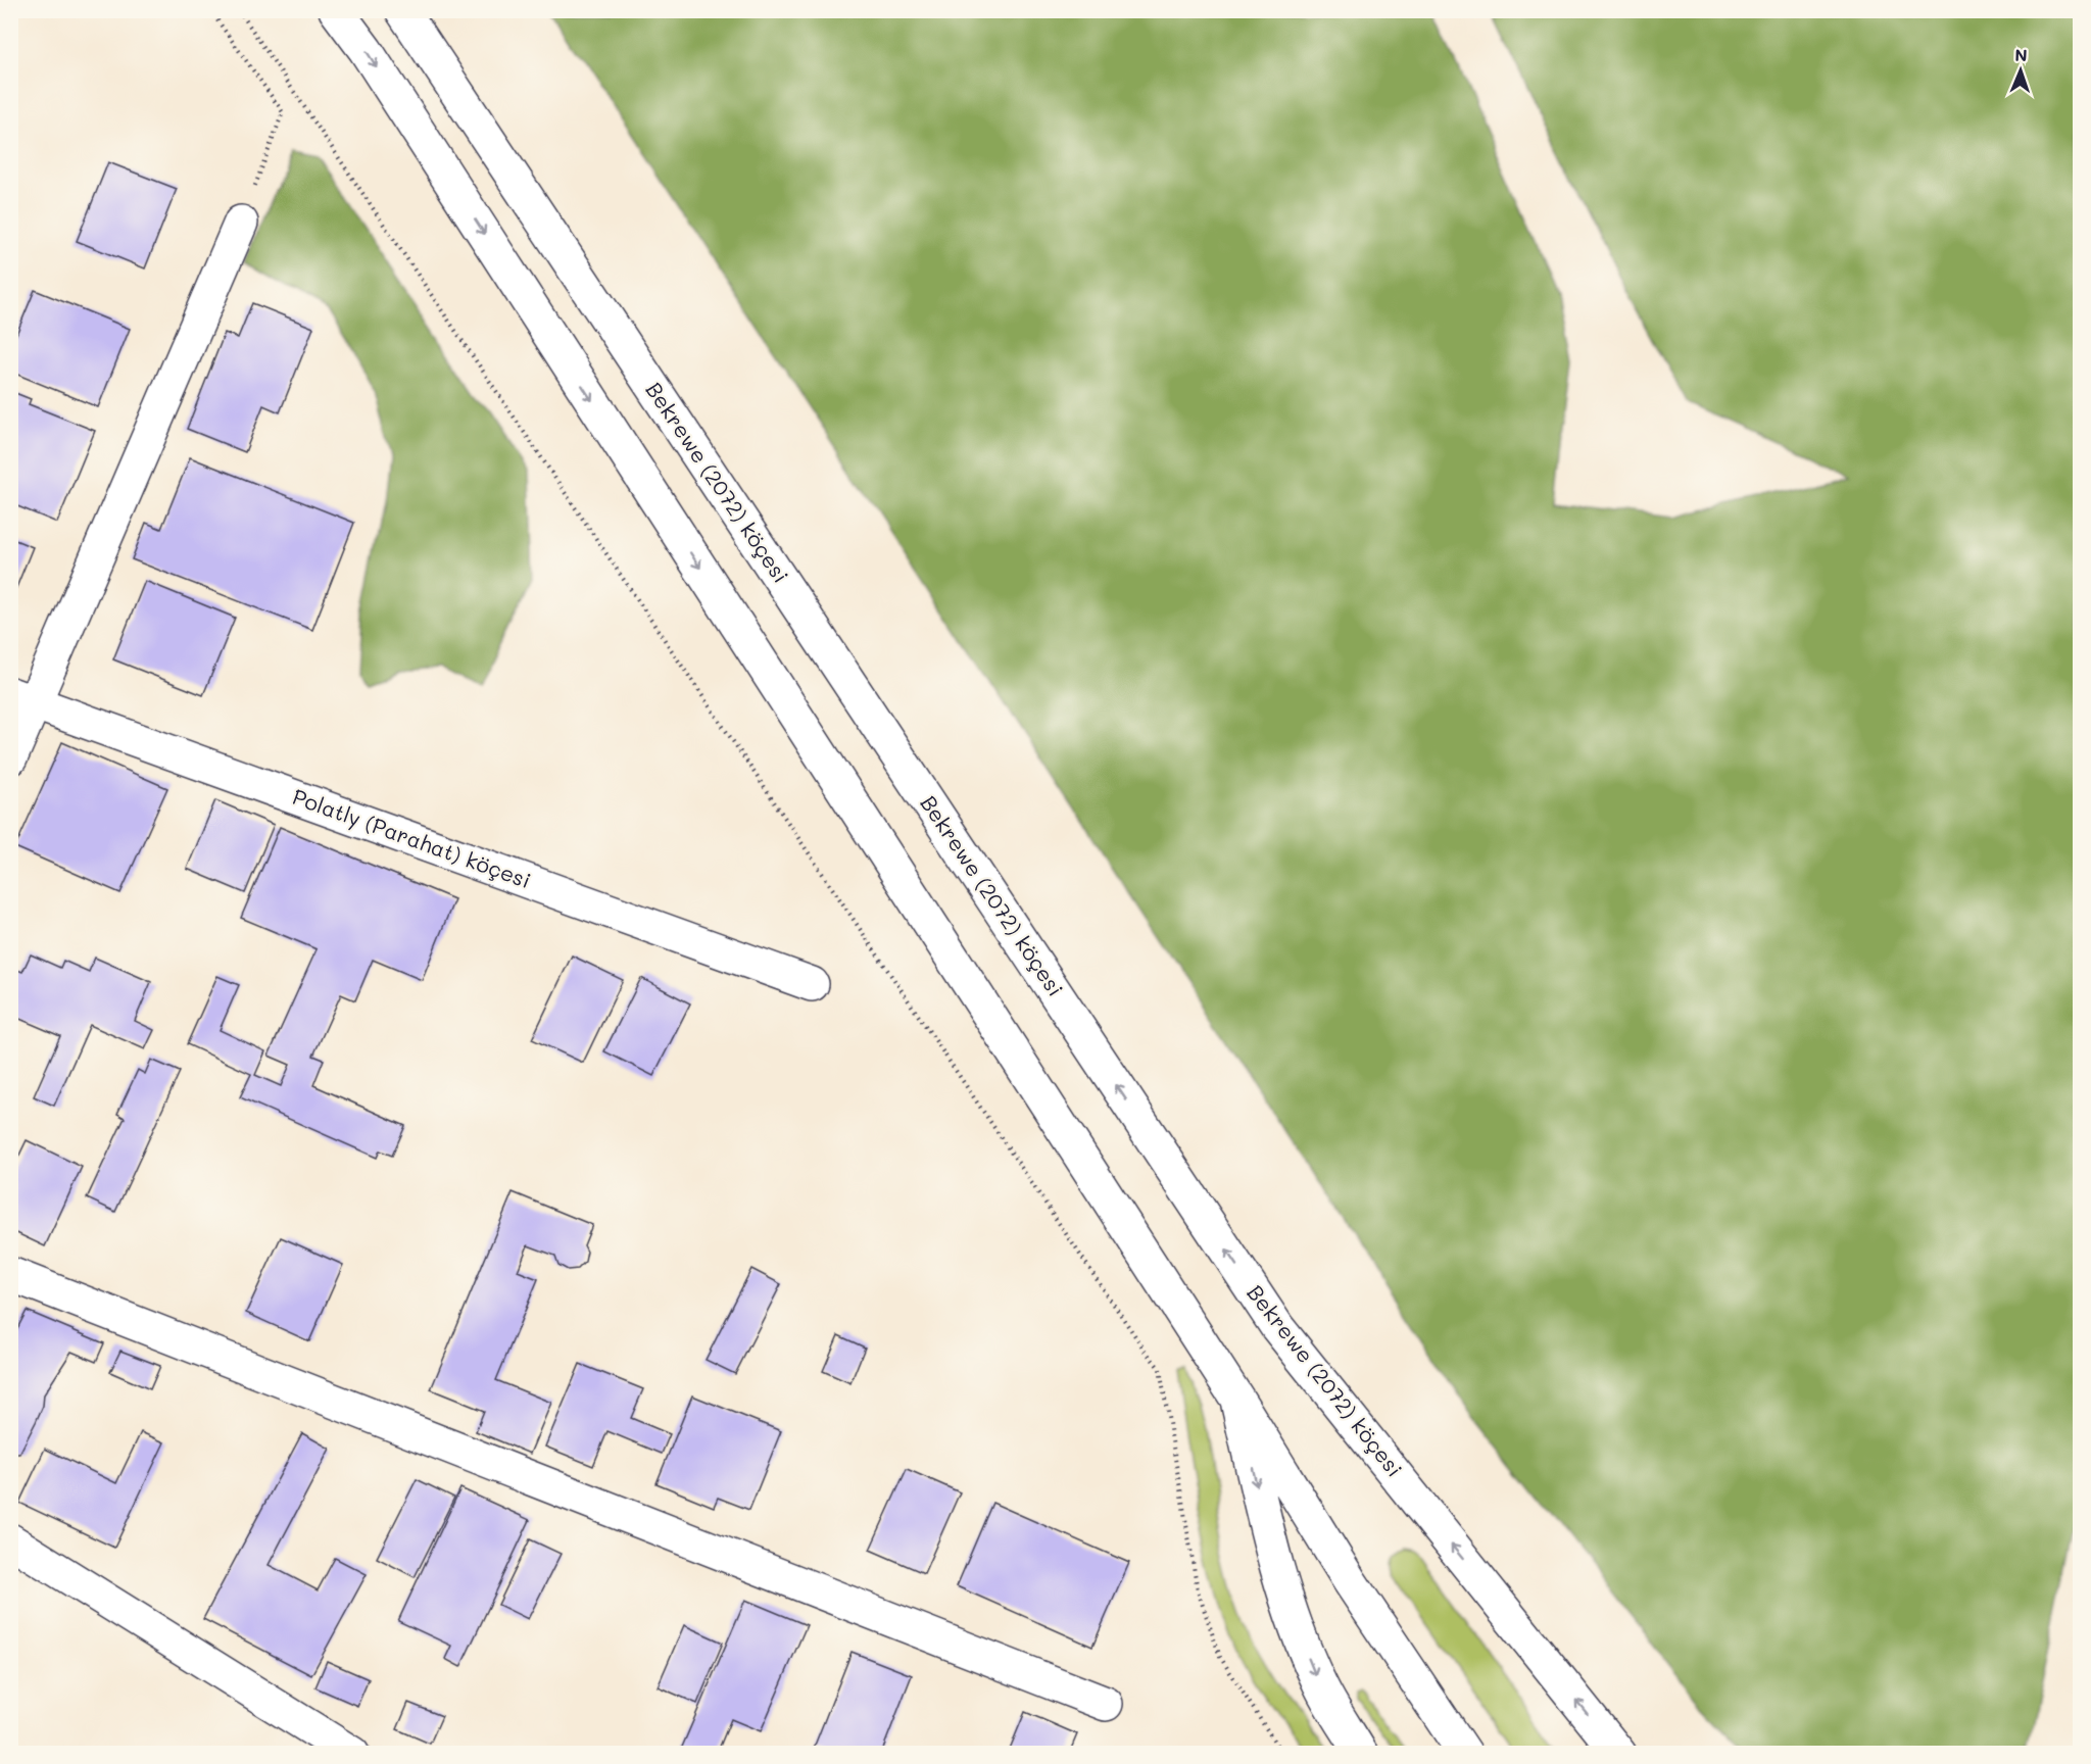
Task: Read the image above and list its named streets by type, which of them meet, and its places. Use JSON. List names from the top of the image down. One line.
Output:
{"streets":{"main road":["Bekrewe (2072) köçesi","Polatly (Parahat) köçesi"]},"north":"top"}
